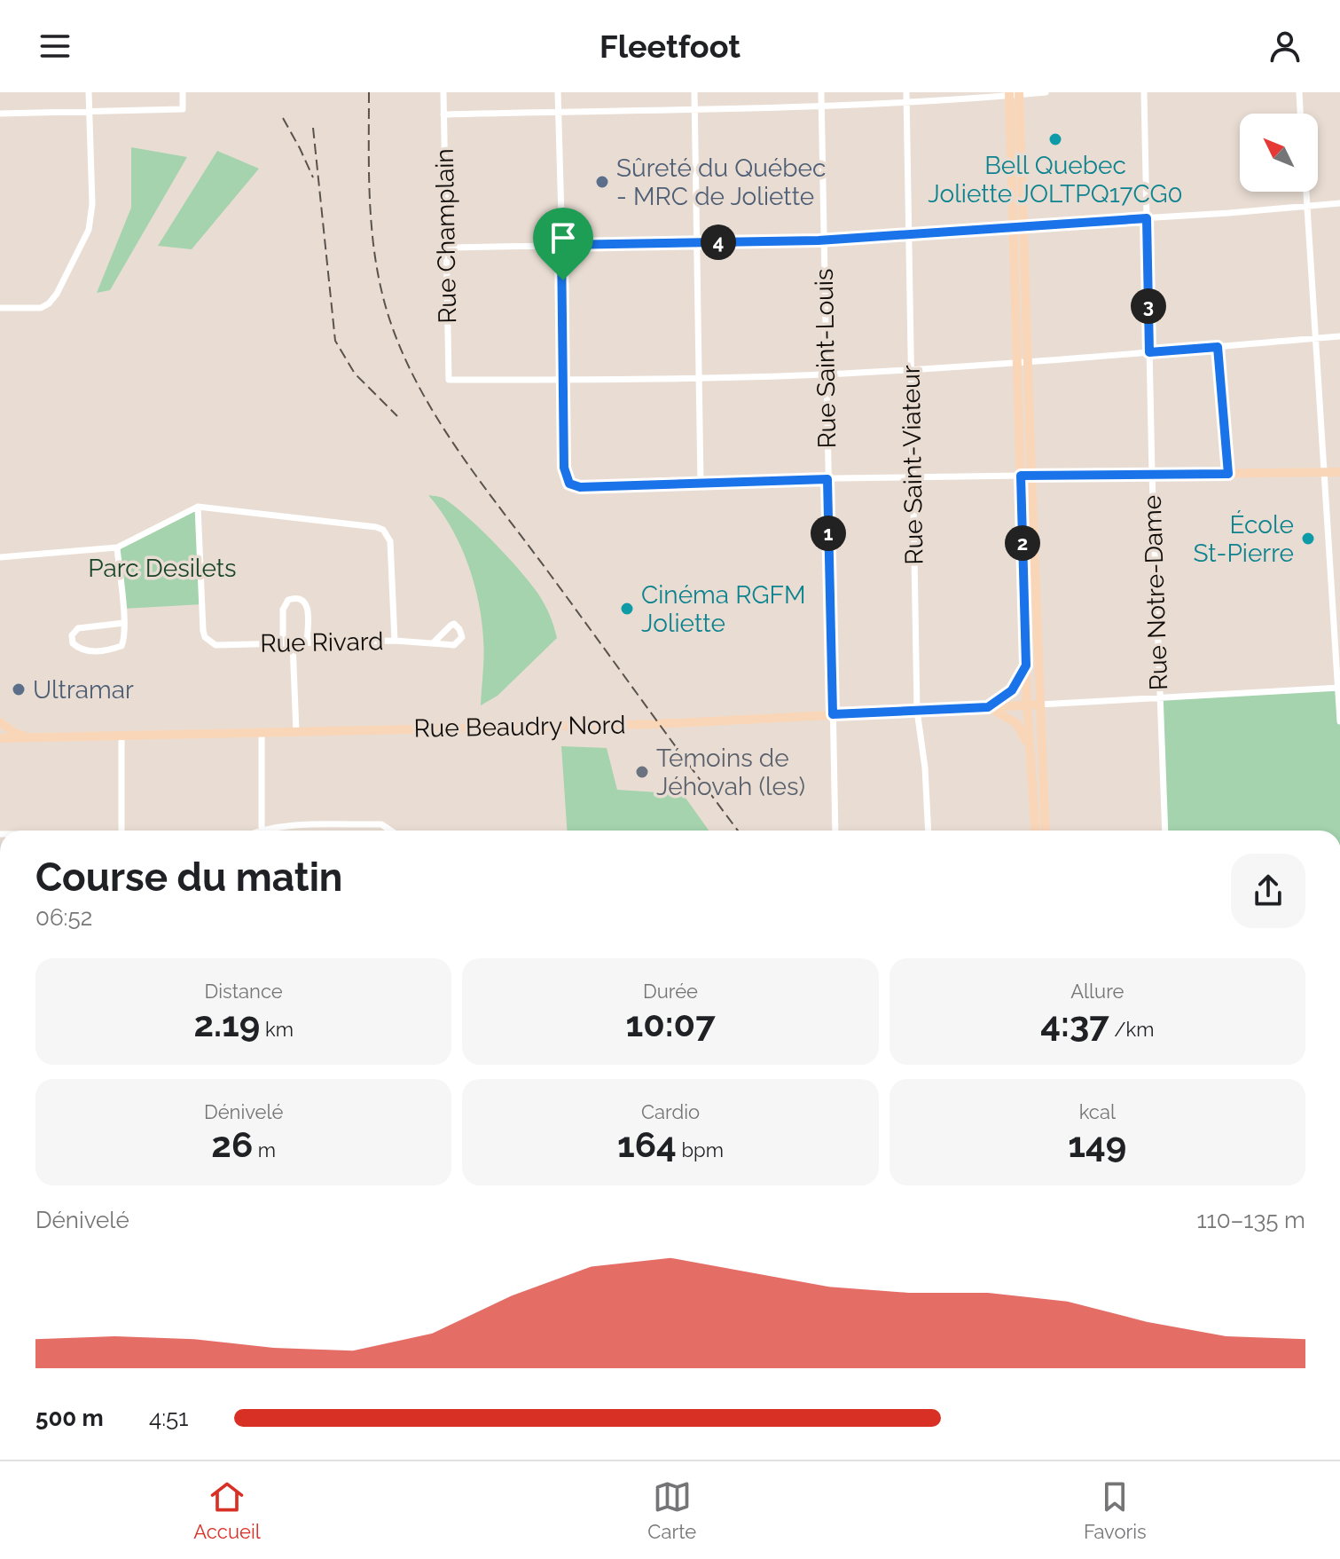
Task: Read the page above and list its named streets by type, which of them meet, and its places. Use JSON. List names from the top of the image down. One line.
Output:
{"streets":{"main road":["Rue Beaudry Nord"],"street":["Rue Champlain","Rue Saint-Louis","Rue Saint-Viateur","Rue Notre-Dame","Rue Rivard"]},"crossings":[["Rue Saint-Louis","Rue Beaudry Nord"],["Rue Saint-Viateur","Rue Beaudry Nord"]],"parks":["Parc Desilets"],"places":["Bell Quebec Joliette JOLTPQ17CG0","Sûreté du Québec - MRC de Joliette","École St-Pierre","Cinéma RGFM Joliette","Ultramar","Témoins de Jéhovah (les)"],"north":"top left","page":{"header":"Fleetfoot","pins":["4","3","1","2"],"heading":["Course du matin","06:52"],"stats":[["Distance","2.19 km"],["Durée","10:07"],["Allure","4:37 /km"],["Dénivelé","26 m"],["Cardio","164 bpm"],["kcal","149"]],"chart":["Dénivelé","110–135 m"],"list":[{"name":"500 m","note":"4:51"}],"tabs":["Accueil","Carte","Favoris"]}}
